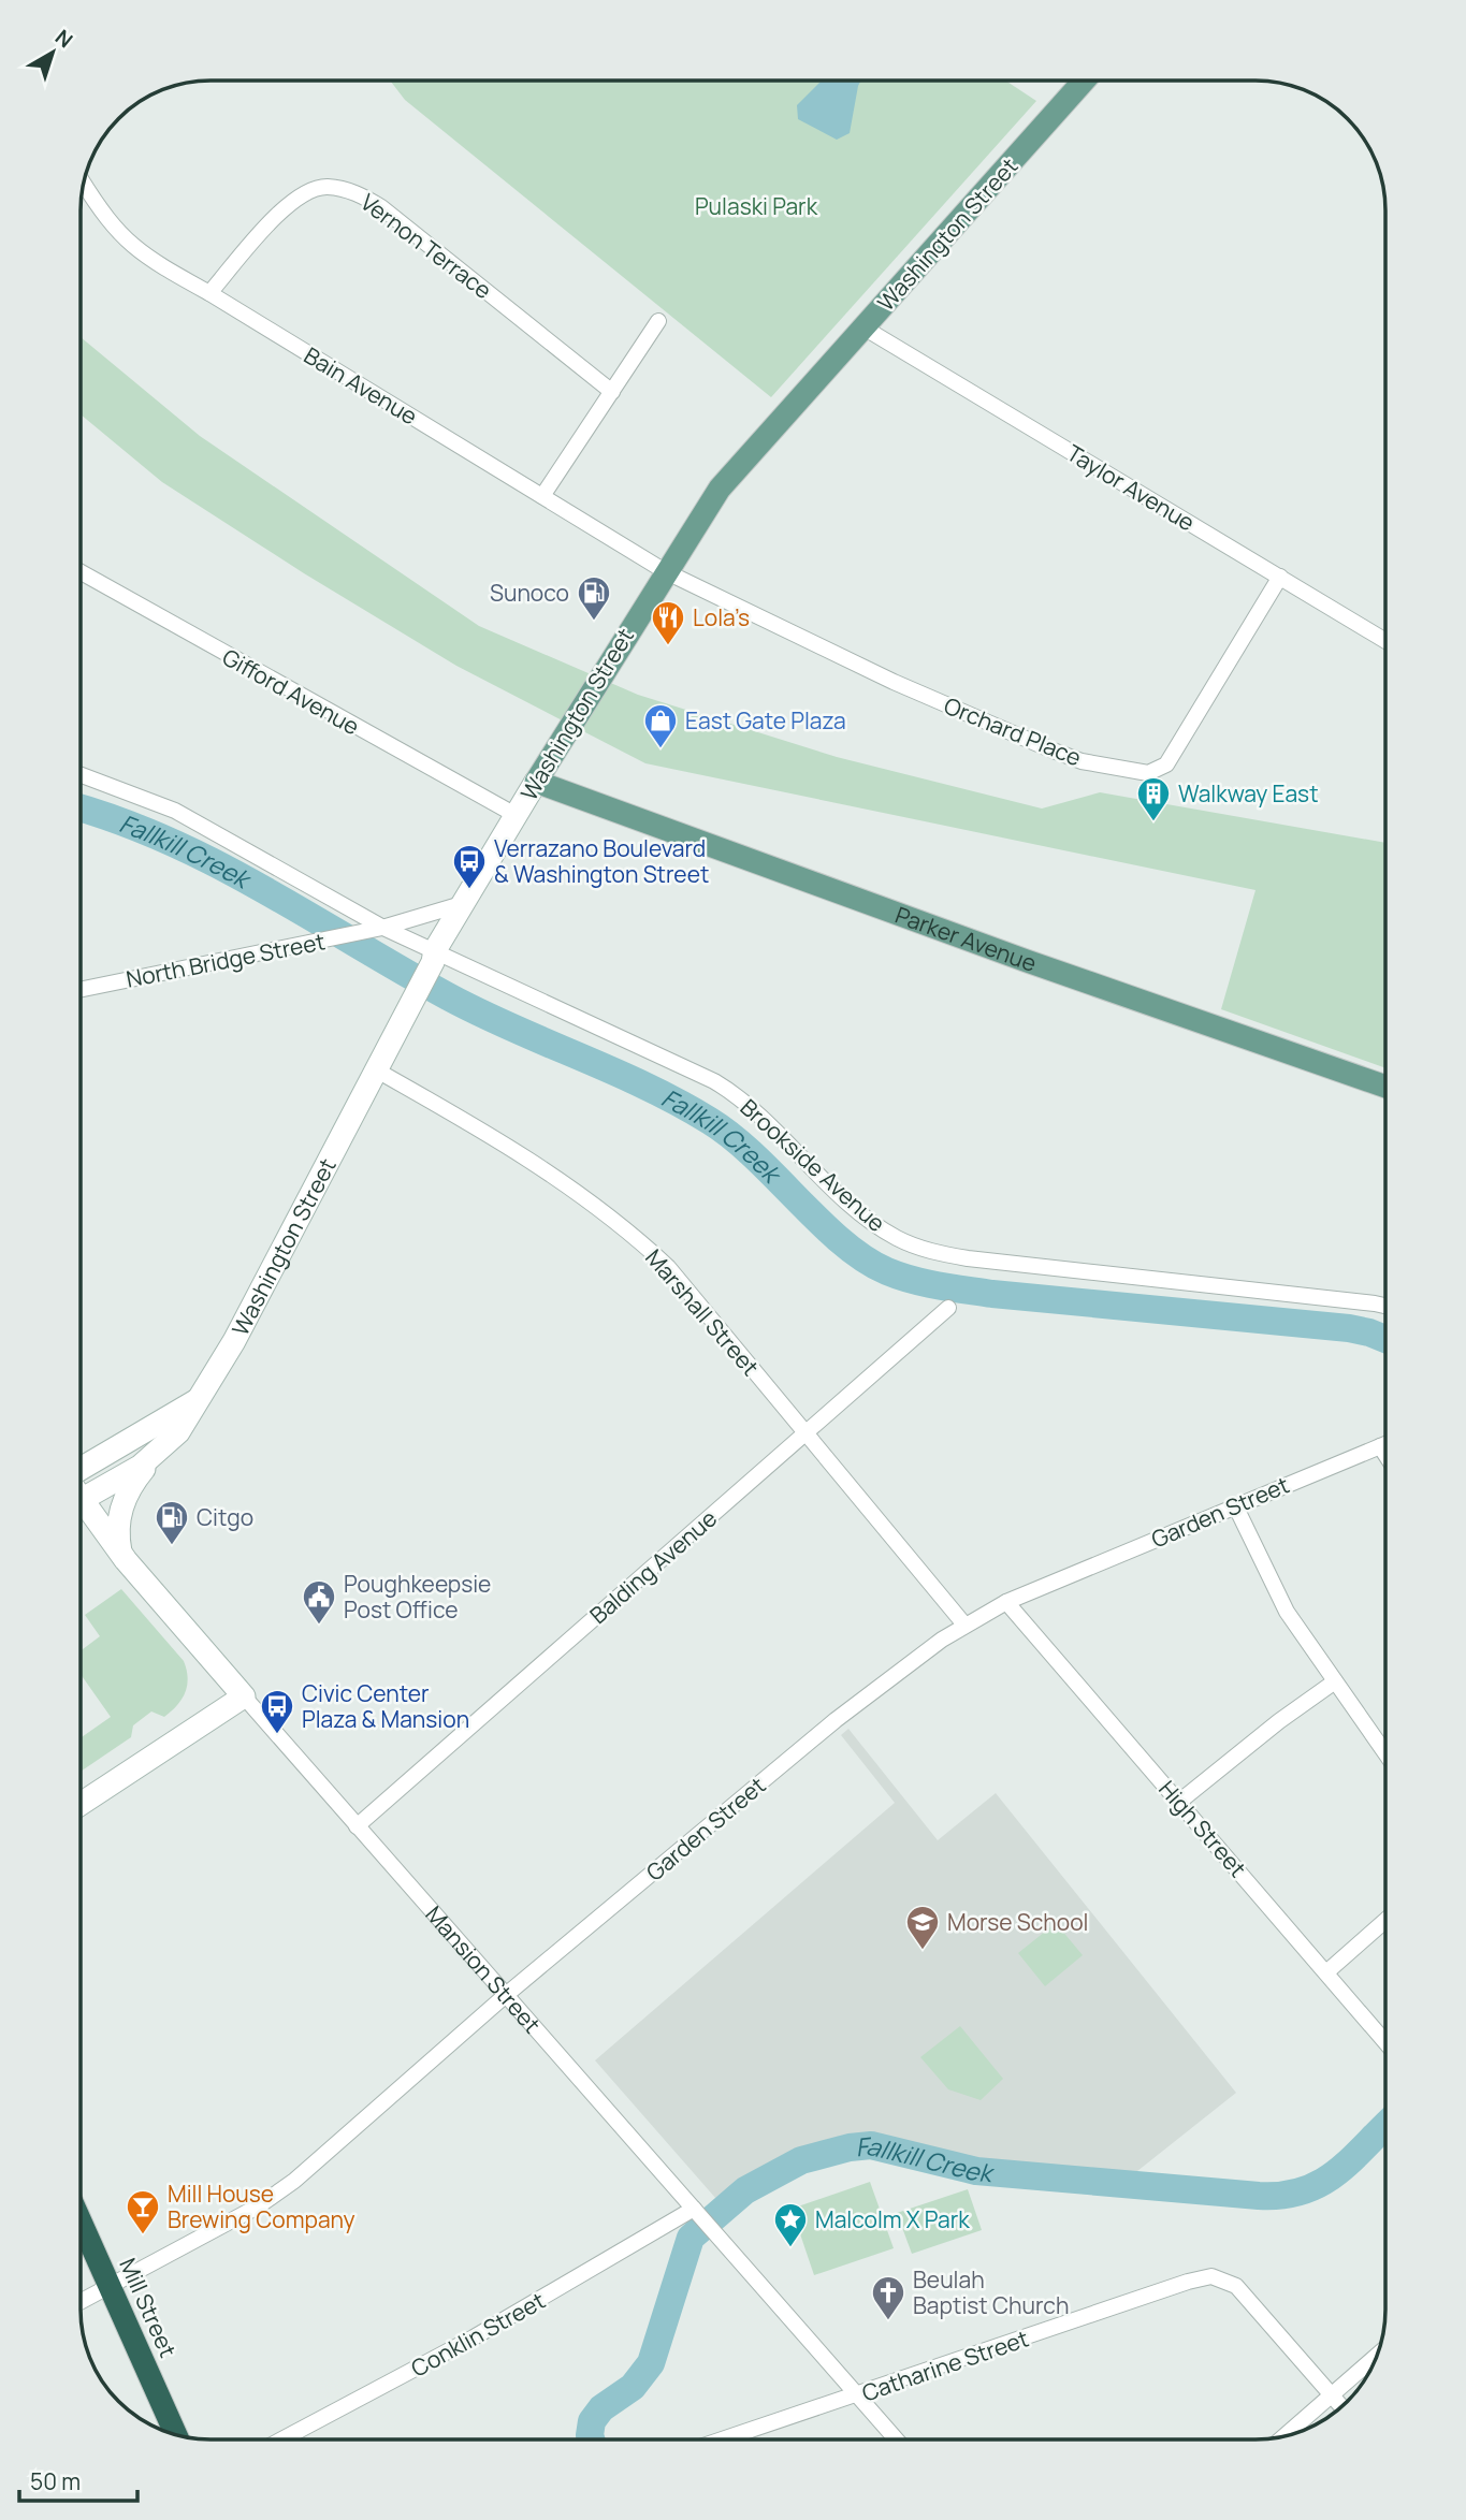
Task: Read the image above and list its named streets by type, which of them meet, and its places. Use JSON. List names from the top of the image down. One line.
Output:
{"streets":{"highway":["Mill Street"],"main road":["Washington Street","Parker Avenue"],"street":["Vernon Terrace","Bain Avenue","Taylor Avenue","Gifford Avenue","Orchard Place","North Bridge Street","Brookside Avenue","Marshall Street","Garden Street","Balding Avenue","High Street","Mansion Street","Conklin Street","Catharine Street"]},"crossings":[["Washington Street","Bain Avenue"],["Washington Street","Taylor Avenue"],["Washington Street","Gifford Avenue"],["Washington Street","Orchard Place"],["Washington Street","Parker Avenue"],["Washington Street","North Bridge Street"],["Washington Street","Brookside Avenue"],["Washington Street","Marshall Street"],["Vernon Terrace","Bain Avenue"],["Bain Avenue","Orchard Place"],["Taylor Avenue","Orchard Place"],["North Bridge Street","Brookside Avenue"],["Marshall Street","Garden Street"],["Marshall Street","Balding Avenue"],["Garden Street","High Street"],["Garden Street","Mansion Street"],["Garden Street","Mill Street"],["Balding Avenue","Mansion Street"],["Mansion Street","Conklin Street"],["Mansion Street","Catharine Street"]],"water":["Fallkill Creek"],"parks":["Pulaski Park"],"places":{"fuel station":["Sunoco","Citgo"],"restaurant":["Lola’s"],"shop":["East Gate Plaza"],"building":["Walkway East"],"bus stop":["Verrazano Boulevard & Washington Street","Civic Center Plaza & Mansion"],"public building":["Poughkeepsie Post Office"],"school or university":["Morse School"],"bar":["Mill House Brewing Company"],"place":["Malcolm X Park"],"church":["Beulah Baptist Church"]},"scale_bar":"50 m","north":"top right"}
